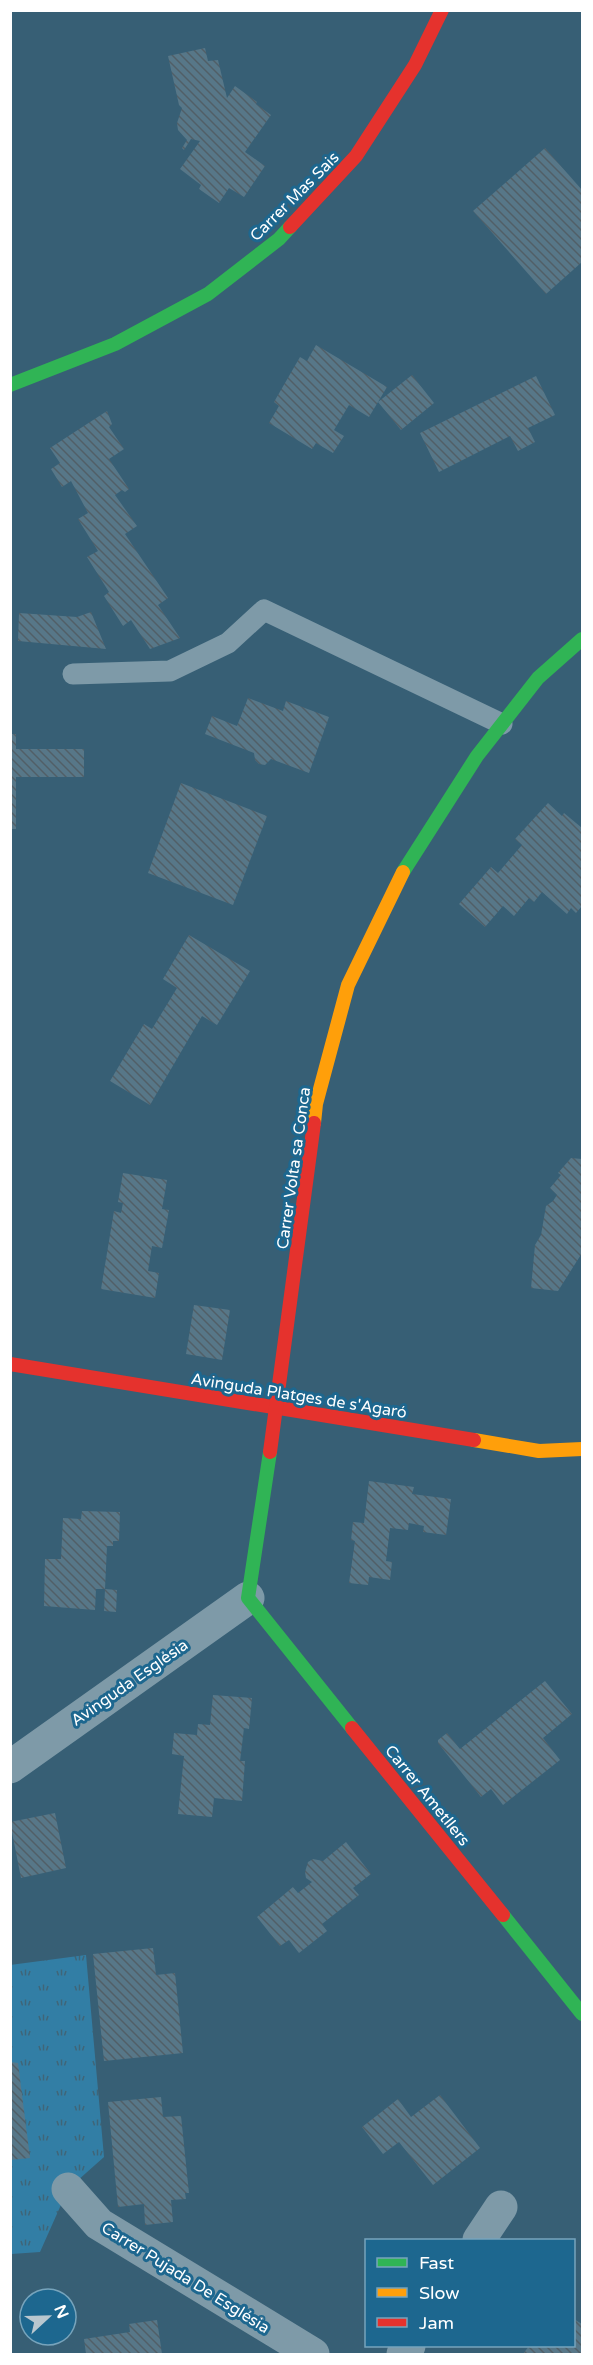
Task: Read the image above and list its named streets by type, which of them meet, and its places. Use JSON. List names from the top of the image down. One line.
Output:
{"streets":{"street":["Carrer Mas Sais","Carrer Volta sa Conca","Avinguda Platges de s'Agaró","Avinguda Església","Carrer Ametllers","Carrer Pujada De Església"]},"crossings":[["Carrer Volta sa Conca","Avinguda Platges de s'Agaró"],["Carrer Volta sa Conca","Avinguda Església"],["Carrer Volta sa Conca","Carrer Ametllers"],["Avinguda Església","Carrer Ametllers"]],"legend":["Fast","Slow","Jam"],"north":"right"}
